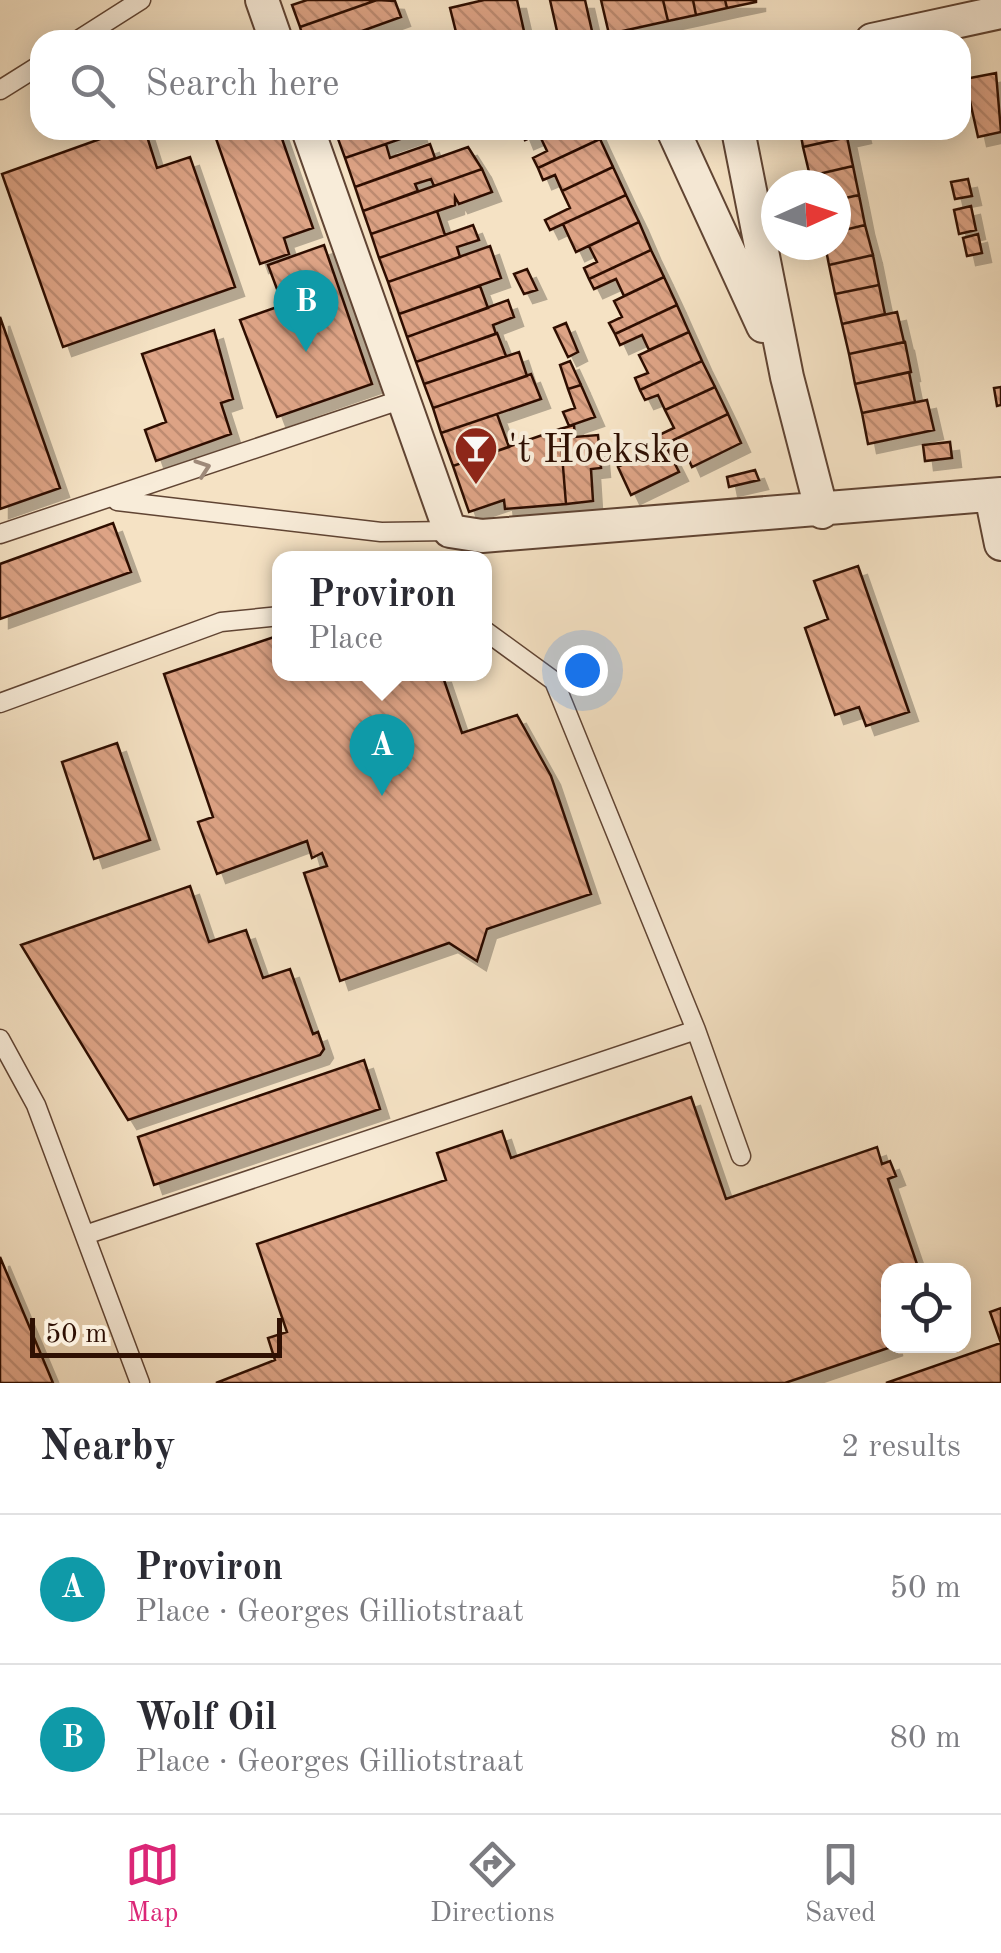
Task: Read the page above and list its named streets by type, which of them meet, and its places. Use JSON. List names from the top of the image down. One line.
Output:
{"places":{"bar":["'t Hoekske"]},"scale_bar":"50 m","north":"right","page":{"search":"Search here","pins":["B","A"],"popup":["Proviron","Place"],"scale":"50 m","heading":["Nearby","2 results"],"list":[{"mark":"A","name":"Proviron","note":"Place · Georges Gilliotstraat","value":"50 m"},{"mark":"B","name":"Wolf Oil","note":"Place · Georges Gilliotstraat","value":"80 m"}],"nav":["Map","Directions","Saved"]}}
